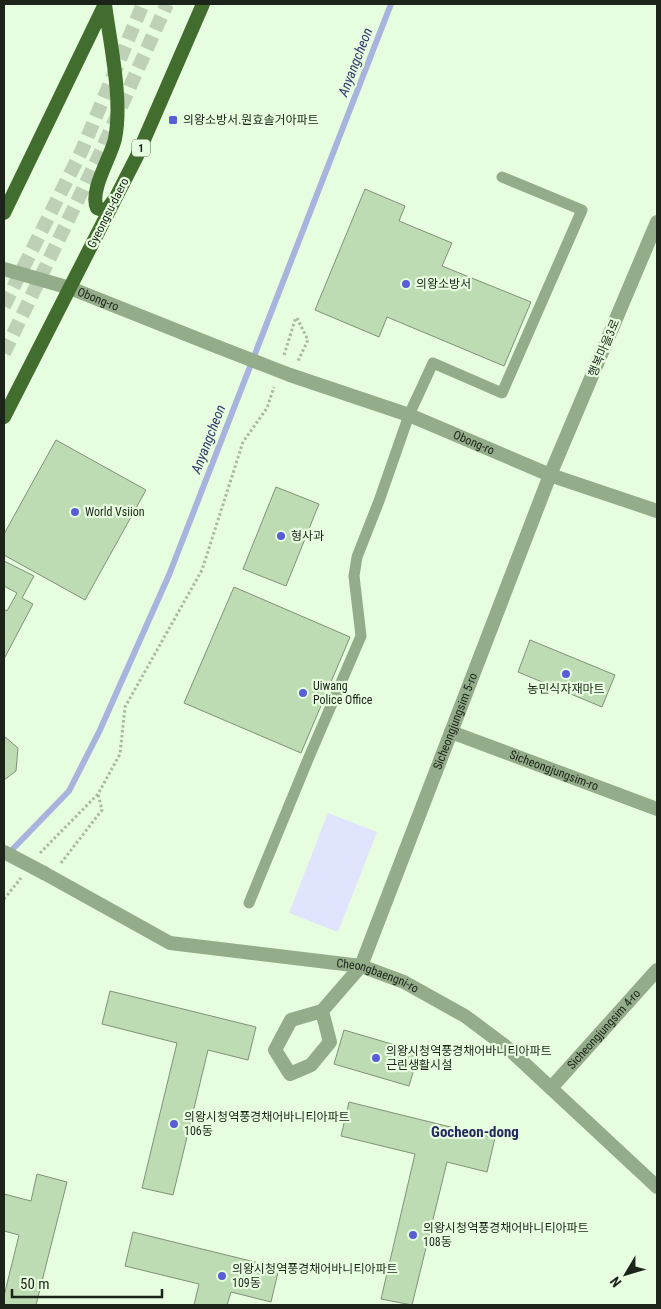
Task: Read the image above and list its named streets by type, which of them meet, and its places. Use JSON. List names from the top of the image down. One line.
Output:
{"streets":{"main road":["1","Gyeongsu-daero"],"street":["Obong-ro","행복마을3로","Sicheongjungsim 5-ro","Sicheongjungsim-ro","Cheongbaengni-ro","Sicheongjungsim 4-ro"]},"crossings":[["Gyeongsu-daero","Obong-ro"],["Obong-ro","행복마을3로"],["Obong-ro","Sicheongjungsim 5-ro"],["행복마을3로","Sicheongjungsim 5-ro"],["Sicheongjungsim 5-ro","Sicheongjungsim-ro"],["Sicheongjungsim 5-ro","Cheongbaengni-ro"],["Cheongbaengni-ro","Sicheongjungsim 4-ro"]],"districts":["Gocheon-dong"],"water":["Anyangcheon"],"places":{"transit":["의왕소방서.원효솔거아파트"],"other":["의왕소방서","World Vsiion","형사과","농민식자재마트","Uiwang Police Office","의왕시청역풍경채어바니티아파트 근린생활시설","의왕시청역풍경채어바니티아파트 106동","의왕시청역풍경채어바니티아파트 108동","의왕시청역풍경채어바니티아파트 109동"]},"scale_bar":"50 m","north":"bottom left"}
